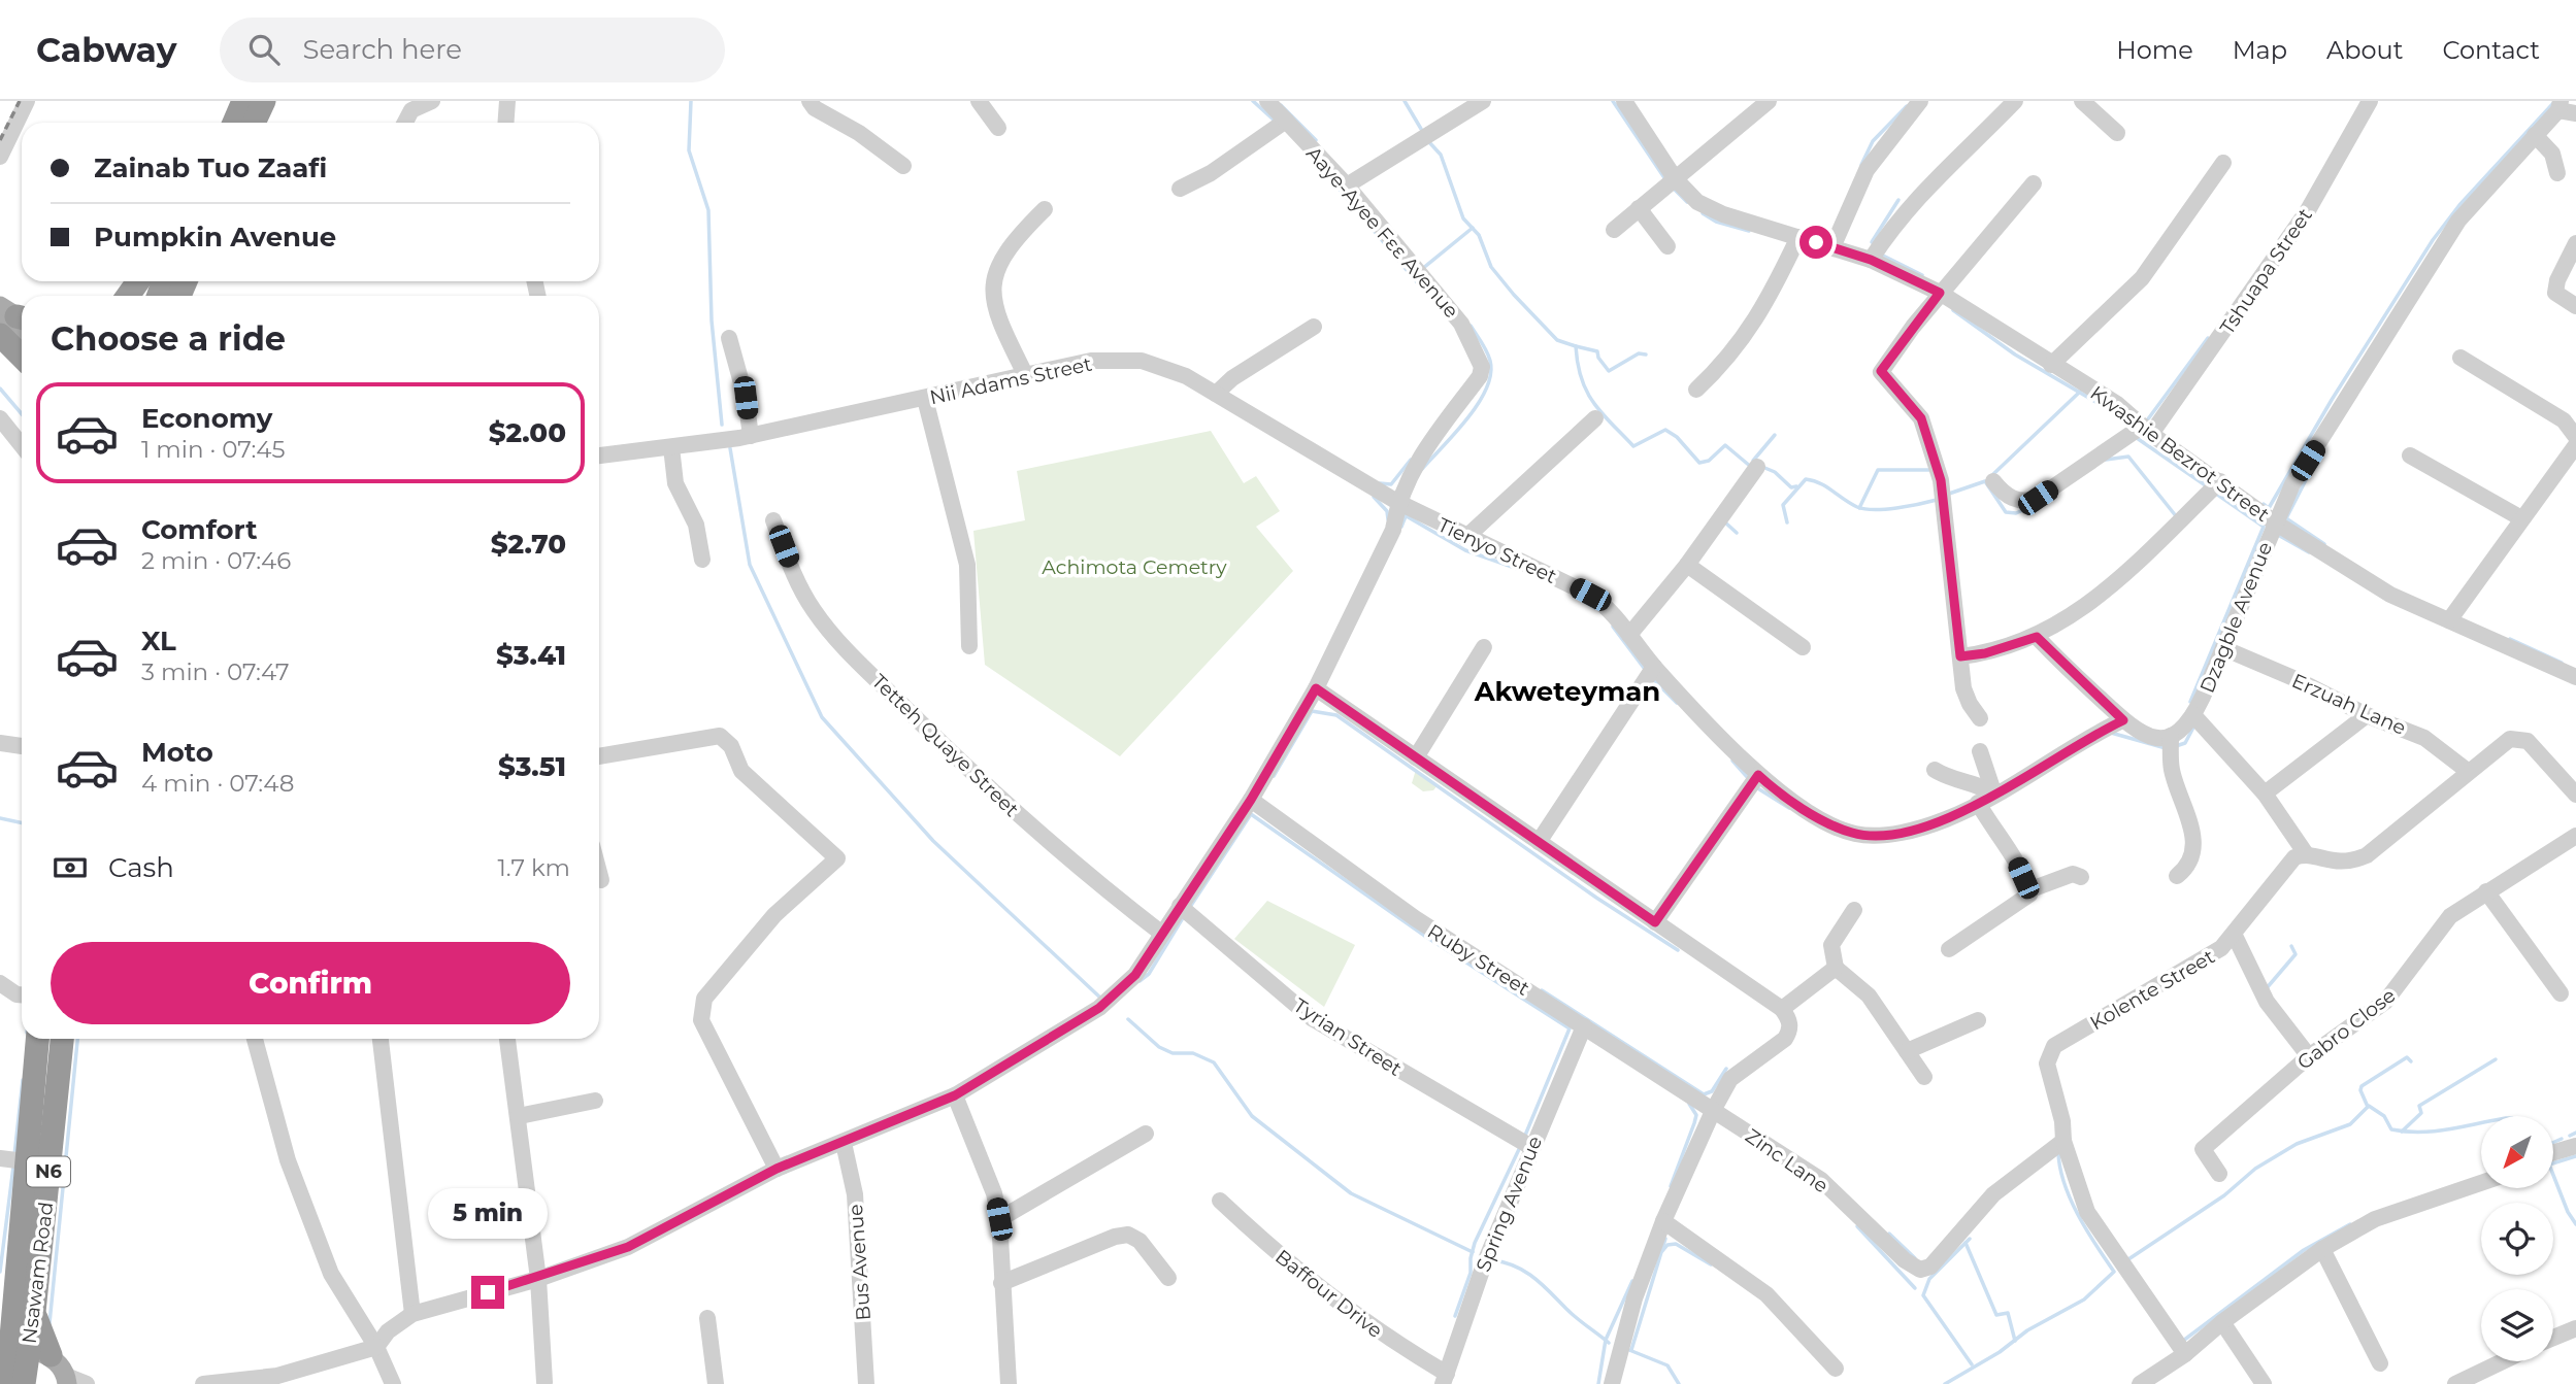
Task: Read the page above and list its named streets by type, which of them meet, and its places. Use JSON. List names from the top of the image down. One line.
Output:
{"streets":{"highway":["N6","Nsawam Road"],"street":["Aaye-Ayee Fɛɛ Avenue","Tshuapa Street","Nii Adams Street","Kwashie Bezrot Street","Tienyo Street","Dzagble Avenue","Erzuah Lane","Tetteh Quaye Street","Ruby Street","Kolente Street","Gabro Close","Tyrian Street","Zinc Lane","Spring Avenue","Bus Avenue","Baffour Drive"]},"crossings":[["Aaye-Ayee Fɛɛ Avenue","Nii Adams Street"],["Aaye-Ayee Fɛɛ Avenue","Tienyo Street"],["Aaye-Ayee Fɛɛ Avenue","Tetteh Quaye Street"],["Aaye-Ayee Fɛɛ Avenue","Ruby Street"],["Aaye-Ayee Fɛɛ Avenue","Tyrian Street"],["Aaye-Ayee Fɛɛ Avenue","Bus Avenue"],["Tshuapa Street","Kwashie Bezrot Street"],["Nii Adams Street","Tienyo Street"],["Kwashie Bezrot Street","Dzagble Avenue"],["Dzagble Avenue","Erzuah Lane"],["Ruby Street","Zinc Lane"],["Ruby Street","Spring Avenue"],["Kolente Street","Zinc Lane"],["Tyrian Street","Spring Avenue"],["Spring Avenue","Baffour Drive"]],"districts":["Akweteyman"],"parks":["Achimota Cemetry"],"north":"bottom left","page":{"header":"Cabway","search":"Search here","nav":["Home","Map","About","Contact"],"banner":["Zainab Tuo Zaafi","Pumpkin Avenue"],"heading":"Choose a ride","list":[{"name":"Economy","note":"1 min · 07:45","value":"$2.00"},{"name":"Comfort","note":"2 min · 07:46","value":"$2.70"},{"name":"XL","note":"3 min · 07:47","value":"$3.41"},{"name":"Moto","note":"4 min · 07:48","value":"$3.51"}],"pay":["Cash","1.7 km"],"buttons":"Confirm","bubble":"5 min"}}
